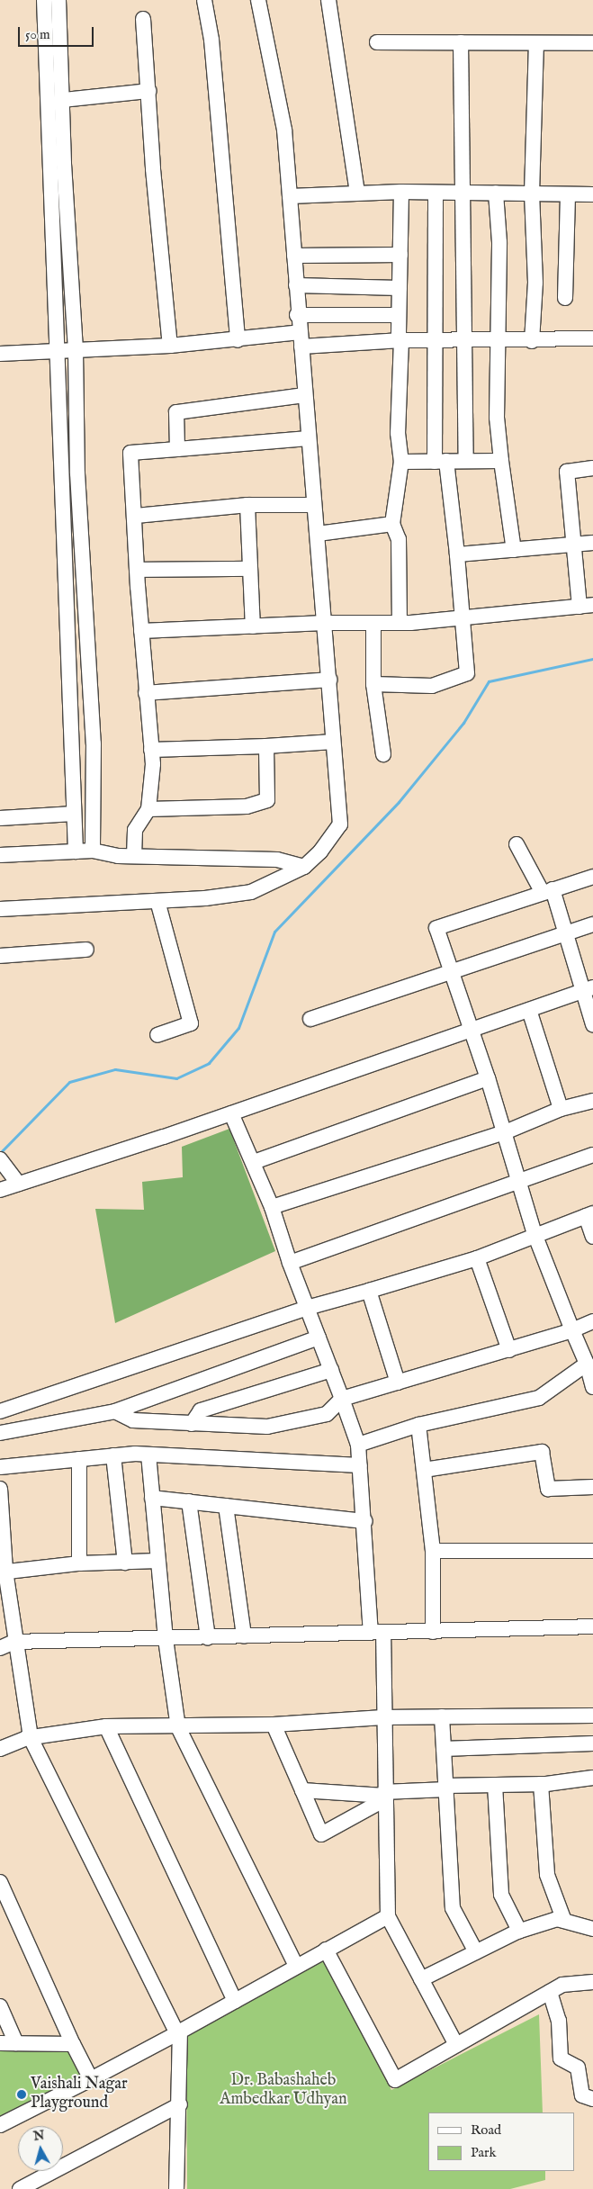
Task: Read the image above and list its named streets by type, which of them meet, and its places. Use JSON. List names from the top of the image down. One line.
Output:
{"parks":["Dr. Babashaheb Ambedkar Udhyan"],"places":["Vaishali Nagar Playground"],"legend":["Road","Park"],"scale_bar":"50 m","north":"top"}
